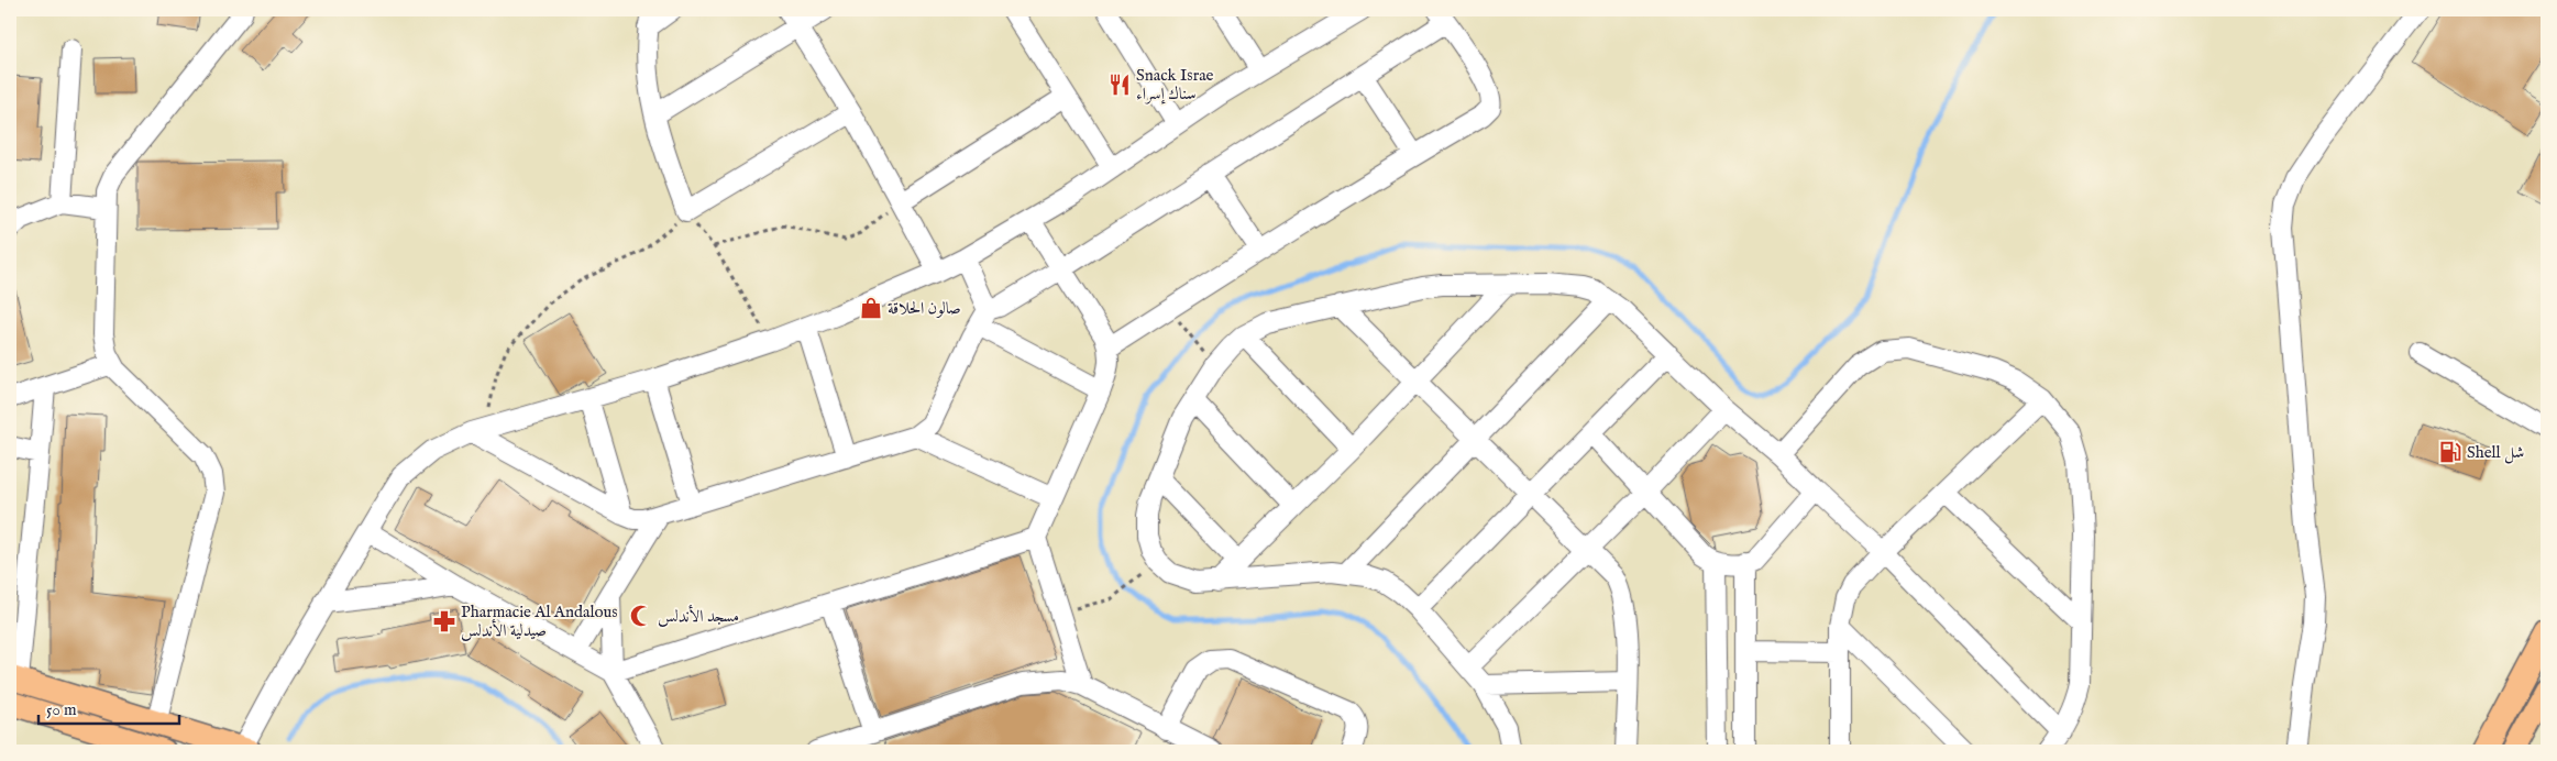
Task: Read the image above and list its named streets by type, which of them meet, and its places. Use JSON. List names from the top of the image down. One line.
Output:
{"places":{"restaurant":["Snack Israe سناك إسراء"],"shop":["صالون الحلاقة"],"fuel station":["Shell شل"],"mosque":["مسجد الأندلس"],"pharmacy":["Pharmacie Al Andalous صيدلية الأندلس"]},"scale_bar":"50 m"}
